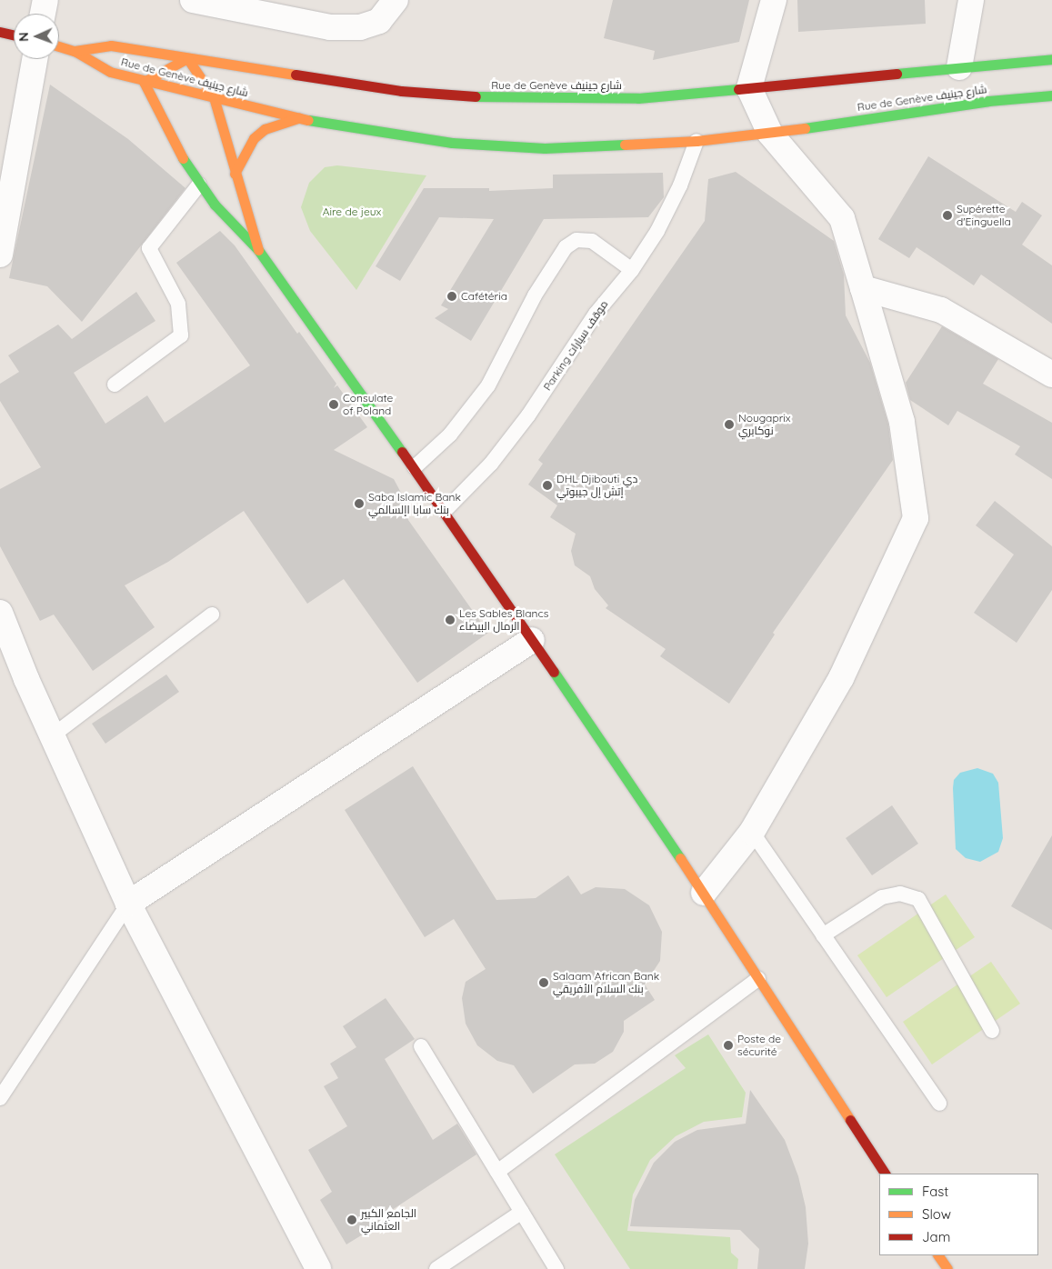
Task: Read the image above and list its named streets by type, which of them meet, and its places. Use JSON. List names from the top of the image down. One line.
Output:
{"streets":{"main road":["Rue de Genève شارع جينيف"],"lane":["Parking موقف سيارات"]},"crossings":[["Rue de Genève شارع جينيف","Parking موقف سيارات"]],"parks":["Aire de jeux"],"places":["Supérette d'Einguella","Cafétéria","Consulate of Poland","Nougaprix نوكابري","DHL Djibouti دي إتش إل جيبوتي","Saba Islamic Bank بنك سابا اإلسالمي","Les Sables Blancs الرمال البيضاء","Salaam African Bank بنك السلام الأفريقي","Poste de sécurité","الجامع الكبير العثماني"],"legend":["Fast","Slow","Jam"],"north":"left"}
